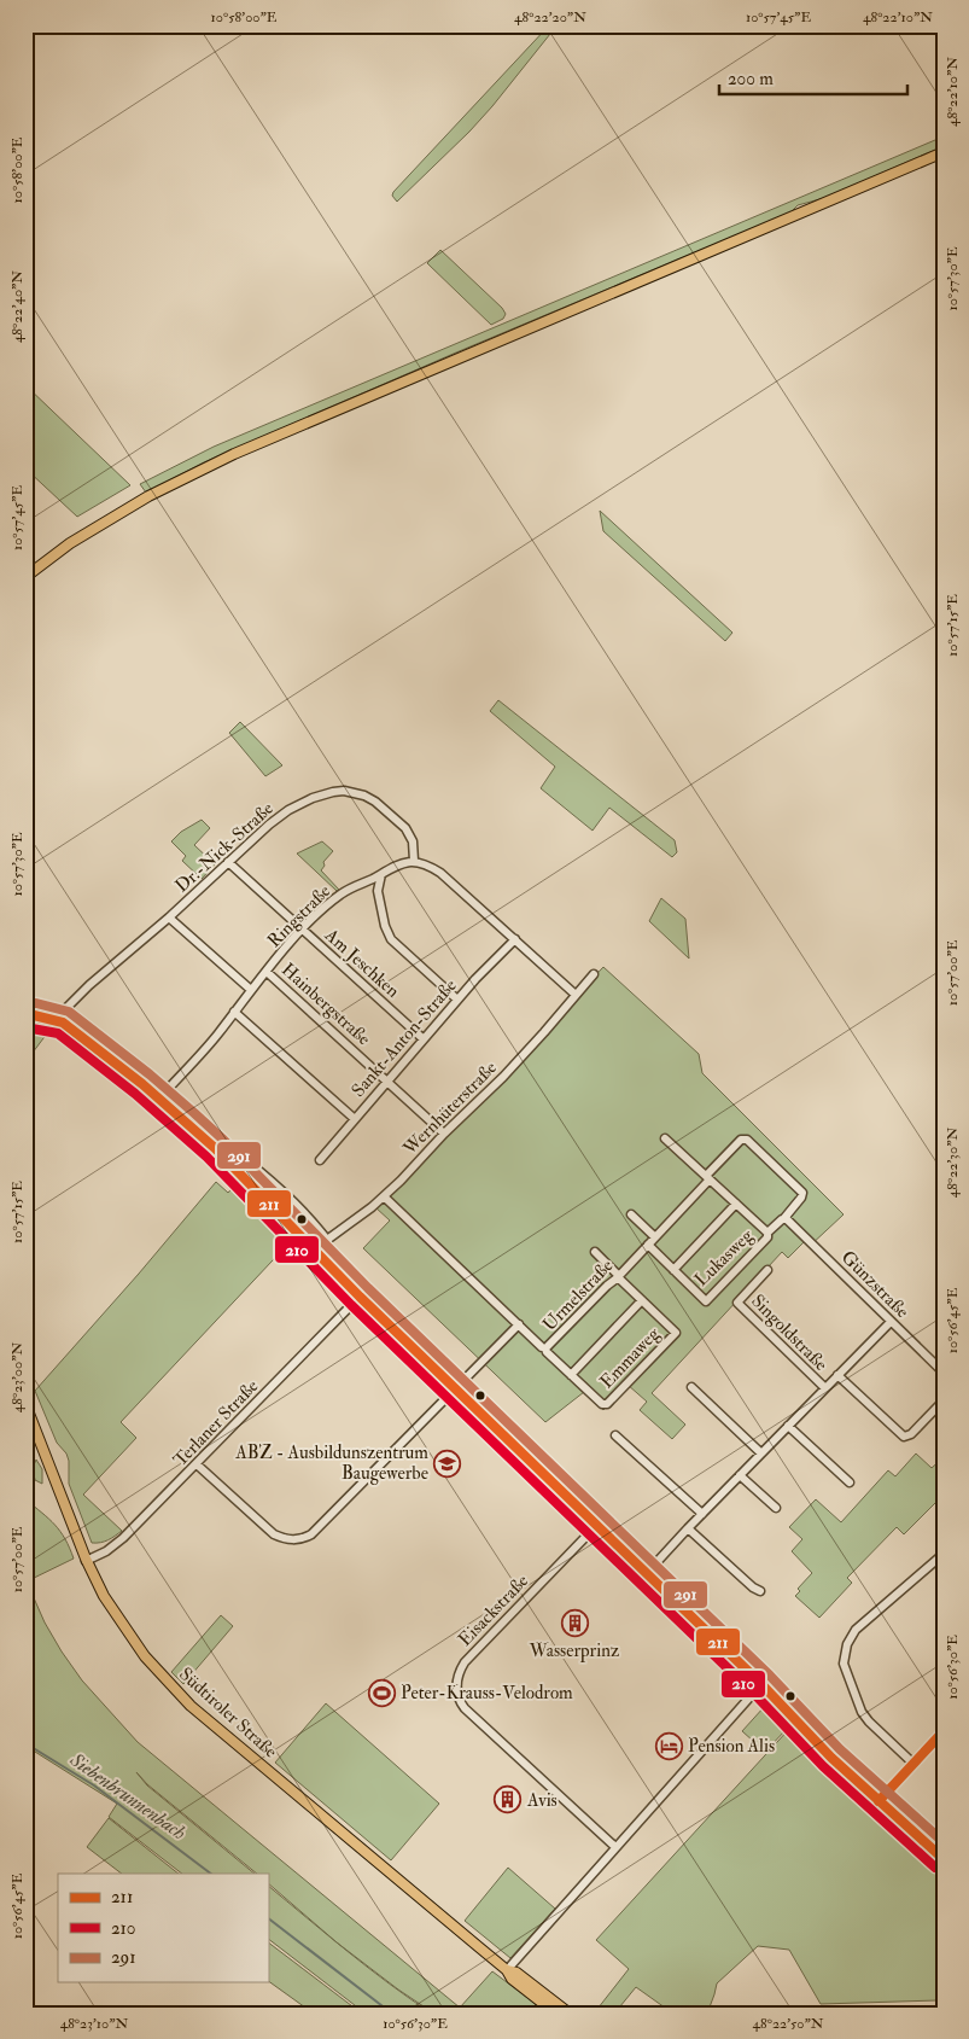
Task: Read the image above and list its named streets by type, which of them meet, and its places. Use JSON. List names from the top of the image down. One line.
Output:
{"streets":{"main road":["Südtiroler Straße"],"street":["Dr.-Nick-Straße","Ringstraße","Am Jeschken","Hainbergstraße","Sankt-Anton-Straße","Wernhüterstraße","Lukasweg","Günzstraße","Urmelstraße","Singoldstraße","Emmaweg","Terlaner Straße","Eisackstraße"]},"crossings":[["Dr.-Nick-Straße","Ringstraße"],["Dr.-Nick-Straße","Am Jeschken"],["Ringstraße","Am Jeschken"],["Ringstraße","Hainbergstraße"],["Am Jeschken","Sankt-Anton-Straße"],["Hainbergstraße","Sankt-Anton-Straße"],["Hainbergstraße","Wernhüterstraße"],["Wernhüterstraße","Urmelstraße"],["Lukasweg","Urmelstraße"],["Günzstraße","Urmelstraße"],["Günzstraße","Singoldstraße"],["Urmelstraße","Emmaweg"],["Terlaner Straße","Südtiroler Straße"]],"water":["Siebenbrunnenbach"],"places":{"school or university":["ABZ - Ausbildunszentrum Baugewerbe"],"building":["Wasserprinz","Avis"],"sports":["Peter-Krauss-Velodrom"],"hotel":["Pension Alis"]},"lines":["transit line 291","transit line 211","transit line 210"],"legend":["211","210","291"],"scale_bar":"200 m","coordinates":["10°58'00\"E","48°22'20\"N","10°57'45\"E","48°22'10\"N","10°57'30\"E","48°22'40\"N","10°57'15\"E","10°57'00\"E","48°22'30\"N","10°56'45\"E","48°23'00\"N","10°56'30\"E","48°23'10\"N","48°22'50\"N"]}
